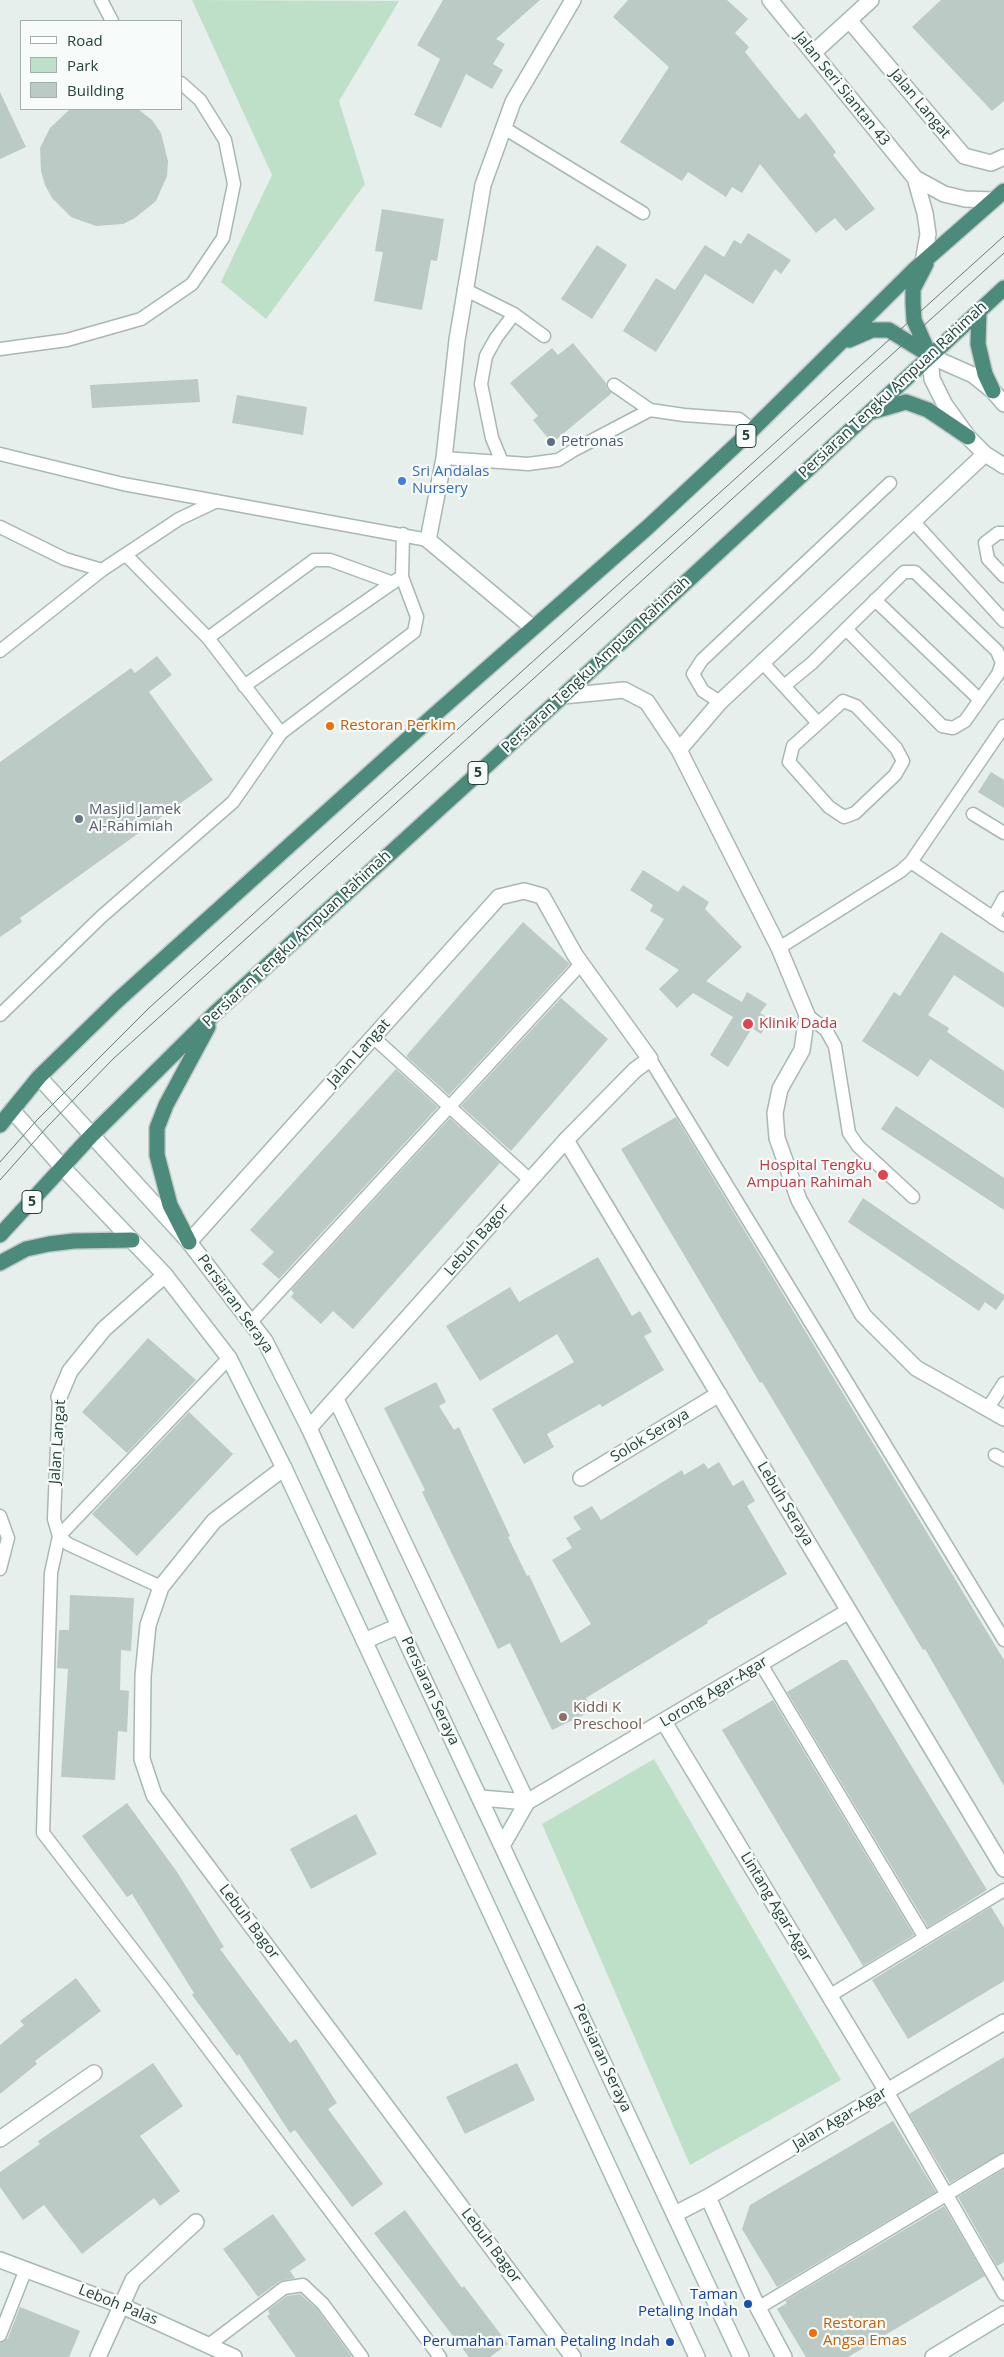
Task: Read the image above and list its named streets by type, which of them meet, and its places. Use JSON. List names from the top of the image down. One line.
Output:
{"streets":{"highway":["Persiaran Tengku Ampuan Rahimah","5"],"street":["Jalan Seri Siantan 43","Jalan Langat","Lebuh Bagor","Persiaran Seraya","Solok Seraya","Lebuh Seraya","Lorong Agar-Agar","Lintang Agar-Agar","Jalan Agar-Agar","Leboh Palas"]},"crossings":[["Jalan Langat","Persiaran Seraya"],["Persiaran Tengku Ampuan Rahimah","Persiaran Seraya"],["5","Persiaran Seraya"],["Lebuh Bagor","Persiaran Seraya"],["Lebuh Bagor","Lebuh Seraya"],["Persiaran Seraya","Jalan Agar-Agar"],["Solok Seraya","Lebuh Seraya"],["Lebuh Seraya","Lorong Agar-Agar"],["Lorong Agar-Agar","Lintang Agar-Agar"],["Lintang Agar-Agar","Jalan Agar-Agar"]],"places":["Petronas","Sri Andalas Nursery","Restoran Perkim","Masjid Jamek Al-Rahimiah","Klinik Dada","Hospital Tengku Ampuan Rahimah","Kiddi K Preschool","Taman Petaling Indah","Restoran Angsa Emas","Perumahan Taman Petaling Indah"],"legend":["Road","Park","Building"]}
